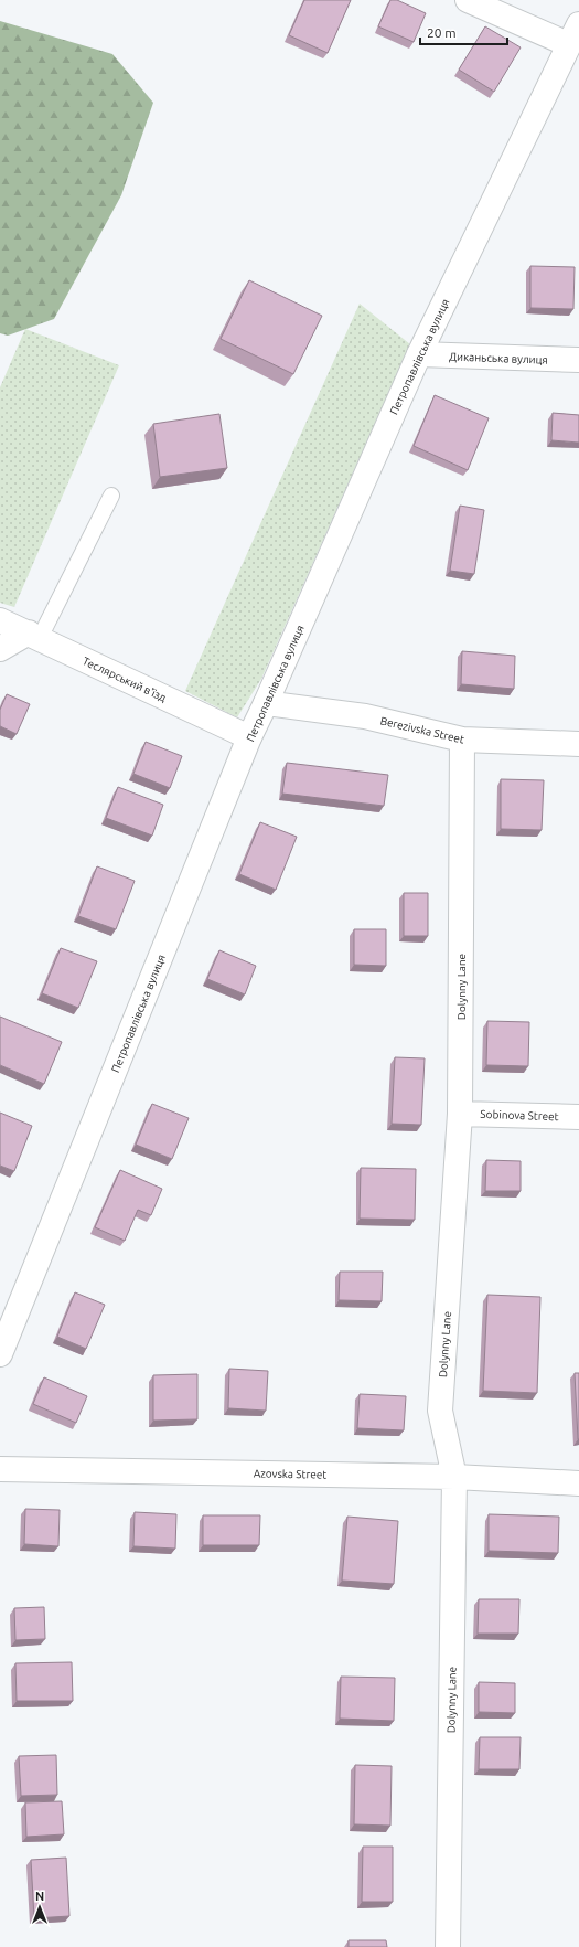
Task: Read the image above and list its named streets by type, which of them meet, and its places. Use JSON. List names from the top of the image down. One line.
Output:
{"streets":{"street":["Петропавлівська вулиця","Диканьська вулиця","Теслярський в'їзд","Berezivska Street","Dolynny Lane","Sobinova Street","Azovska Street"]},"crossings":[["Петропавлівська вулиця","Диканьська вулиця"],["Петропавлівська вулиця","Теслярський в'їзд"],["Петропавлівська вулиця","Berezivska Street"],["Berezivska Street","Dolynny Lane"],["Dolynny Lane","Sobinova Street"],["Dolynny Lane","Azovska Street"]],"scale_bar":"20 m","north":"top"}
